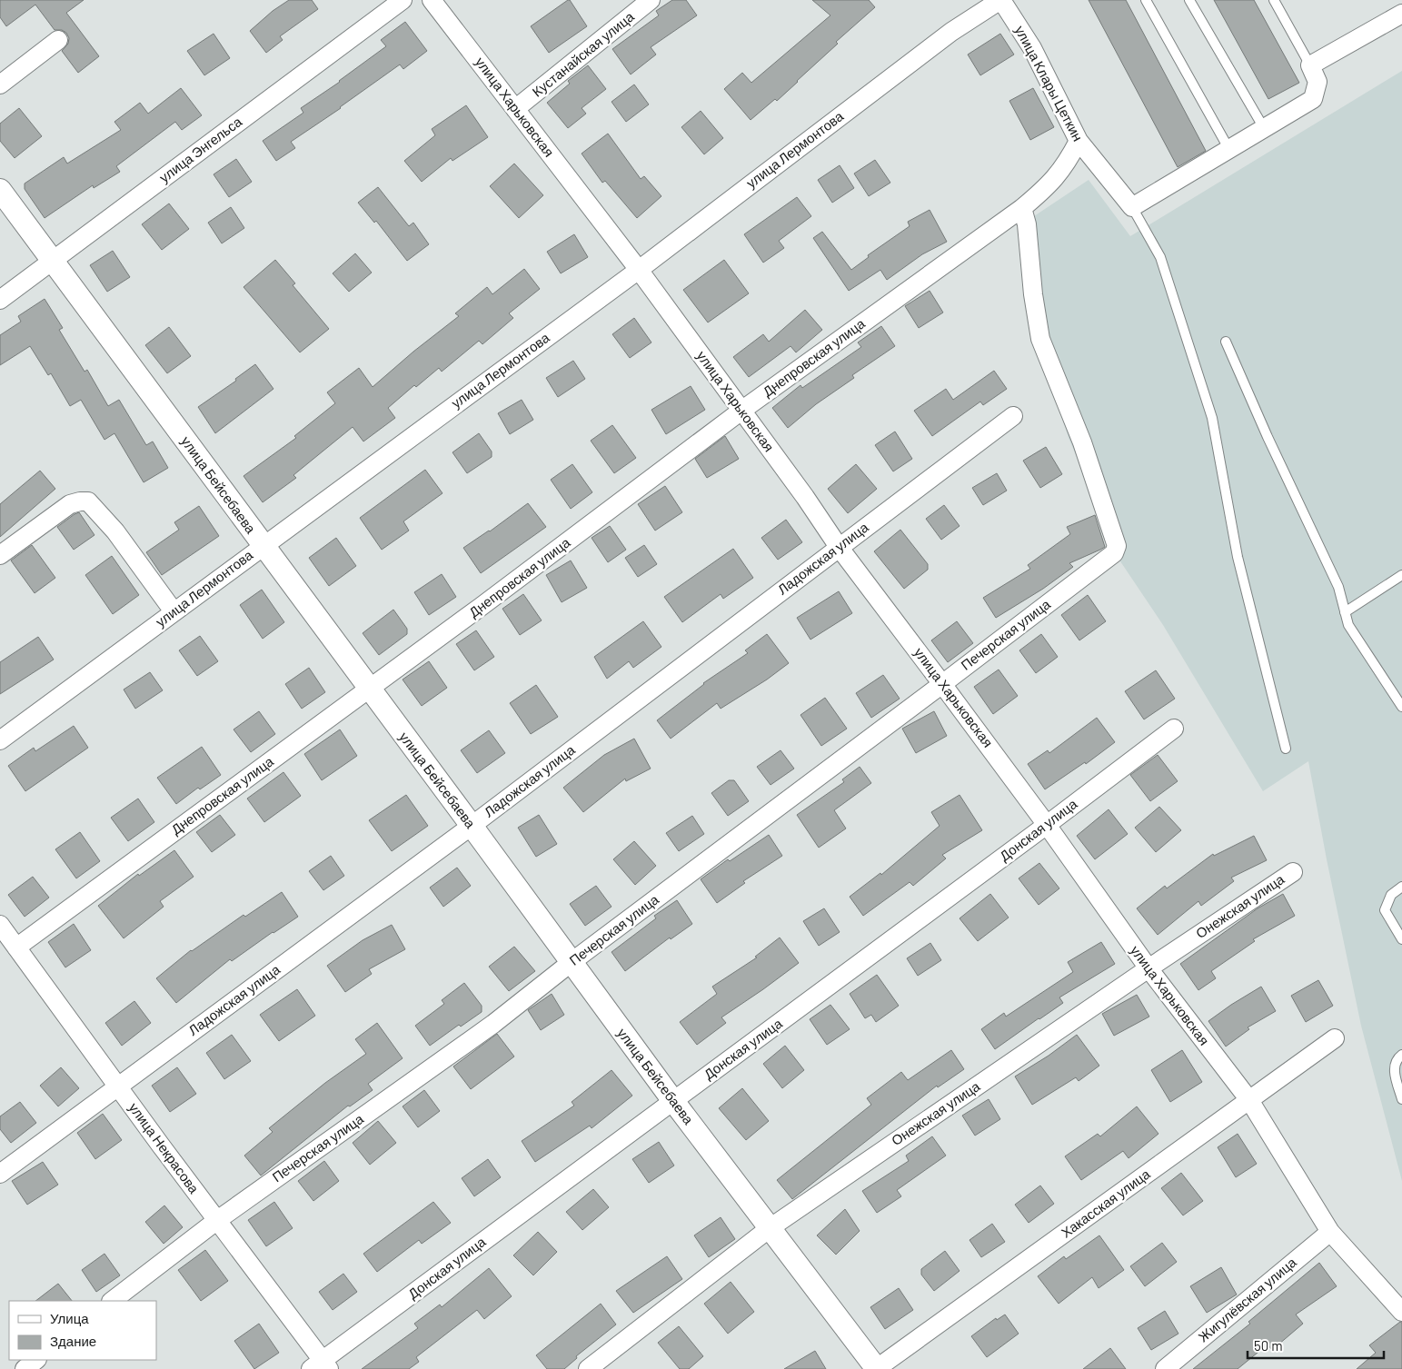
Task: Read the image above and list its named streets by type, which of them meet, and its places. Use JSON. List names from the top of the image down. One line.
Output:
{"streets":{"street":["Кустанайская улица","улица Клары Цеткин","улица Харьковская","улица Энгельса","улица Лермонтова","Днепровская улица","улица Бейсебаева","Ладожская улица","Печерская улица","Донская улица","Онежская улица","улица Некрасова","Хакасская улица","Жигулёвская улица"]},"crossings":[["Кустанайская улица","улица Харьковская"],["улица Клары Цеткин","улица Лермонтова"],["улица Клары Цеткин","Днепровская улица"],["улица Харьковская","улица Лермонтова"],["улица Харьковская","Днепровская улица"],["улица Харьковская","Ладожская улица"],["улица Харьковская","Печерская улица"],["улица Харьковская","Донская улица"],["улица Харьковская","Онежская улица"],["улица Харьковская","Хакасская улица"],["улица Харьковская","Жигулёвская улица"],["улица Энгельса","улица Бейсебаева"],["улица Лермонтова","улица Бейсебаева"],["Днепровская улица","улица Бейсебаева"],["Днепровская улица","Печерская улица"],["Днепровская улица","улица Некрасова"],["улица Бейсебаева","Ладожская улица"],["улица Бейсебаева","Печерская улица"],["улица Бейсебаева","Донская улица"],["улица Бейсебаева","Онежская улица"],["улица Бейсебаева","Хакасская улица"],["Ладожская улица","улица Некрасова"],["Печерская улица","улица Некрасова"],["Донская улица","улица Некрасова"]],"legend":["Улица","Здание"],"scale_bar":"50 m"}
